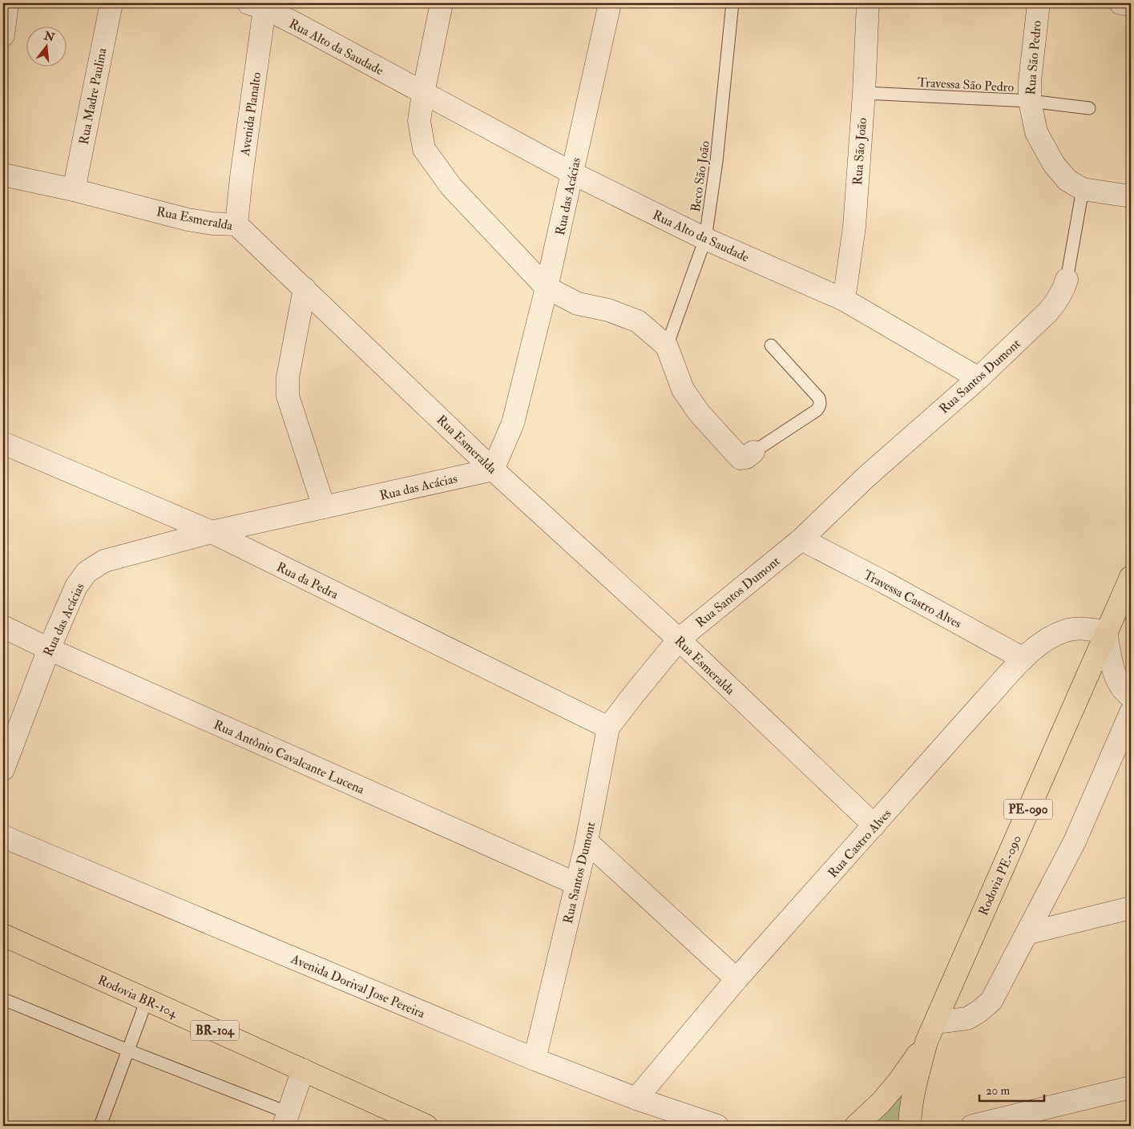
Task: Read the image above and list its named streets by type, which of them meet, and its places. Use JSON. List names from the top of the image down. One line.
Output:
{"streets":{"main road":["PE-090","Rodovia PE-090","Rodovia BR-104","BR-104"],"street":["Rua Alto da Saudade","Rua São Pedro","Rua Madre Paulina","Avenida Planalto","Rua São João","Rua das Acácias","Rua Esmeralda","Rua Santos Dumont","Rua da Pedra","Travessa Castro Alves","Rua Antônio Cavalcante Lucena","Rua Castro Alves","Avenida Dorival Jose Pereira"],"lane":["Travessa São Pedro","Beco São João"]},"crossings":[["Rua Alto da Saudade","Avenida Planalto"],["Rua Alto da Saudade","Rua São João"],["Rua Alto da Saudade","Beco São João"],["Rua Alto da Saudade","Rua das Acácias"],["Rua Alto da Saudade","Rua Santos Dumont"],["Rua São Pedro","Travessa São Pedro"],["Travessa São Pedro","Rua São João"],["Rua Madre Paulina","Rua Esmeralda"],["Avenida Planalto","Rua Esmeralda"],["Rua das Acácias","Rua Esmeralda"],["Rua das Acácias","Rua da Pedra"],["Rua das Acácias","Rua Antônio Cavalcante Lucena"],["Rua Esmeralda","Rua Santos Dumont"],["Rua Esmeralda","Rua Castro Alves"],["Rua Santos Dumont","Rua da Pedra"],["Rua Santos Dumont","Travessa Castro Alves"],["Rua Santos Dumont","Rua Antônio Cavalcante Lucena"],["Rua Santos Dumont","Avenida Dorival Jose Pereira"],["Travessa Castro Alves","Rua Castro Alves"],["Rua Castro Alves","Rodovia PE-090"],["Rua Castro Alves","Avenida Dorival Jose Pereira"]],"scale_bar":"20 m","north":"top"}
